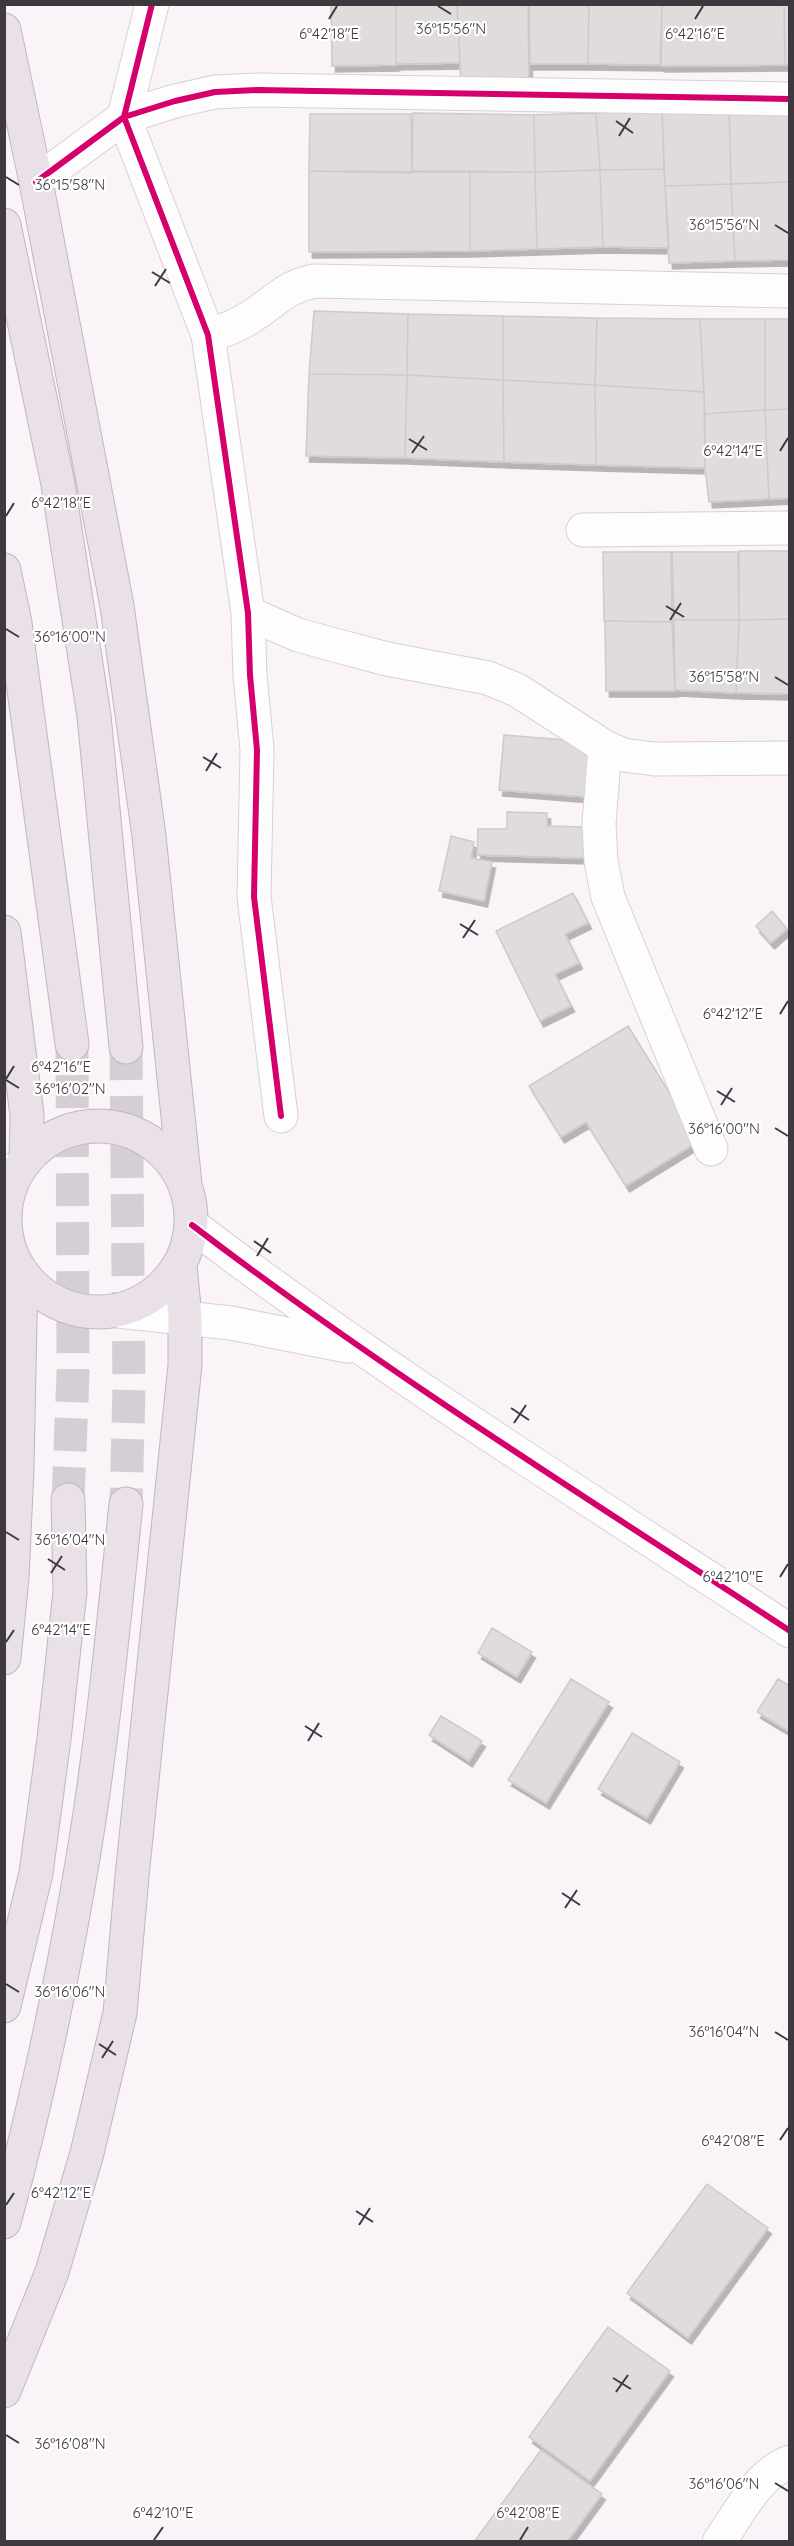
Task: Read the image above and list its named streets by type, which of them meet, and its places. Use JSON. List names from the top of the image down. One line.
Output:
{"coordinates":["36°15'56\"N","6°42'18\"E","6°42'16\"E","36°15'58\"N","6°42'14\"E","36°16'00\"N","6°42'12\"E","36°16'02\"N","36°16'04\"N","6°42'10\"E","36°16'06\"N","6°42'08\"E","36°16'08\"N"]}
